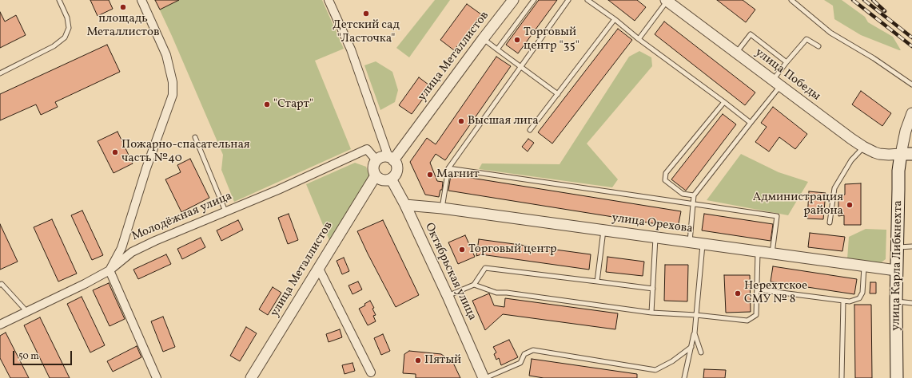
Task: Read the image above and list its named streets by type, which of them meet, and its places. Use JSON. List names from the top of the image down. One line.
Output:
{"streets":{"main road":["улица Карла Либкнехта"],"street":["улица Металлистов","улица Победы","Молодёжная улица","улица Орехова","Октябрьская улица"]},"crossings":[["улица Металлистов","Молодёжная улица"],["улица Металлистов","Октябрьская улица"],["улица Победы","улица Карла Либкнехта"],["Молодёжная улица","Октябрьская улица"],["улица Орехова","улица Карла Либкнехта"],["улица Орехова","Октябрьская улица"]],"places":["площадь Металлистов","Детский сад \"Ласточка\"","Торговый центр \"35\"","\"Старт\"","Высшая лига","Пожарно-спасательная часть №40","Магнит","Администрация района","Торговый центр","Нерехтское СМУ № 8","Пятый"],"scale_bar":"50 m"}
